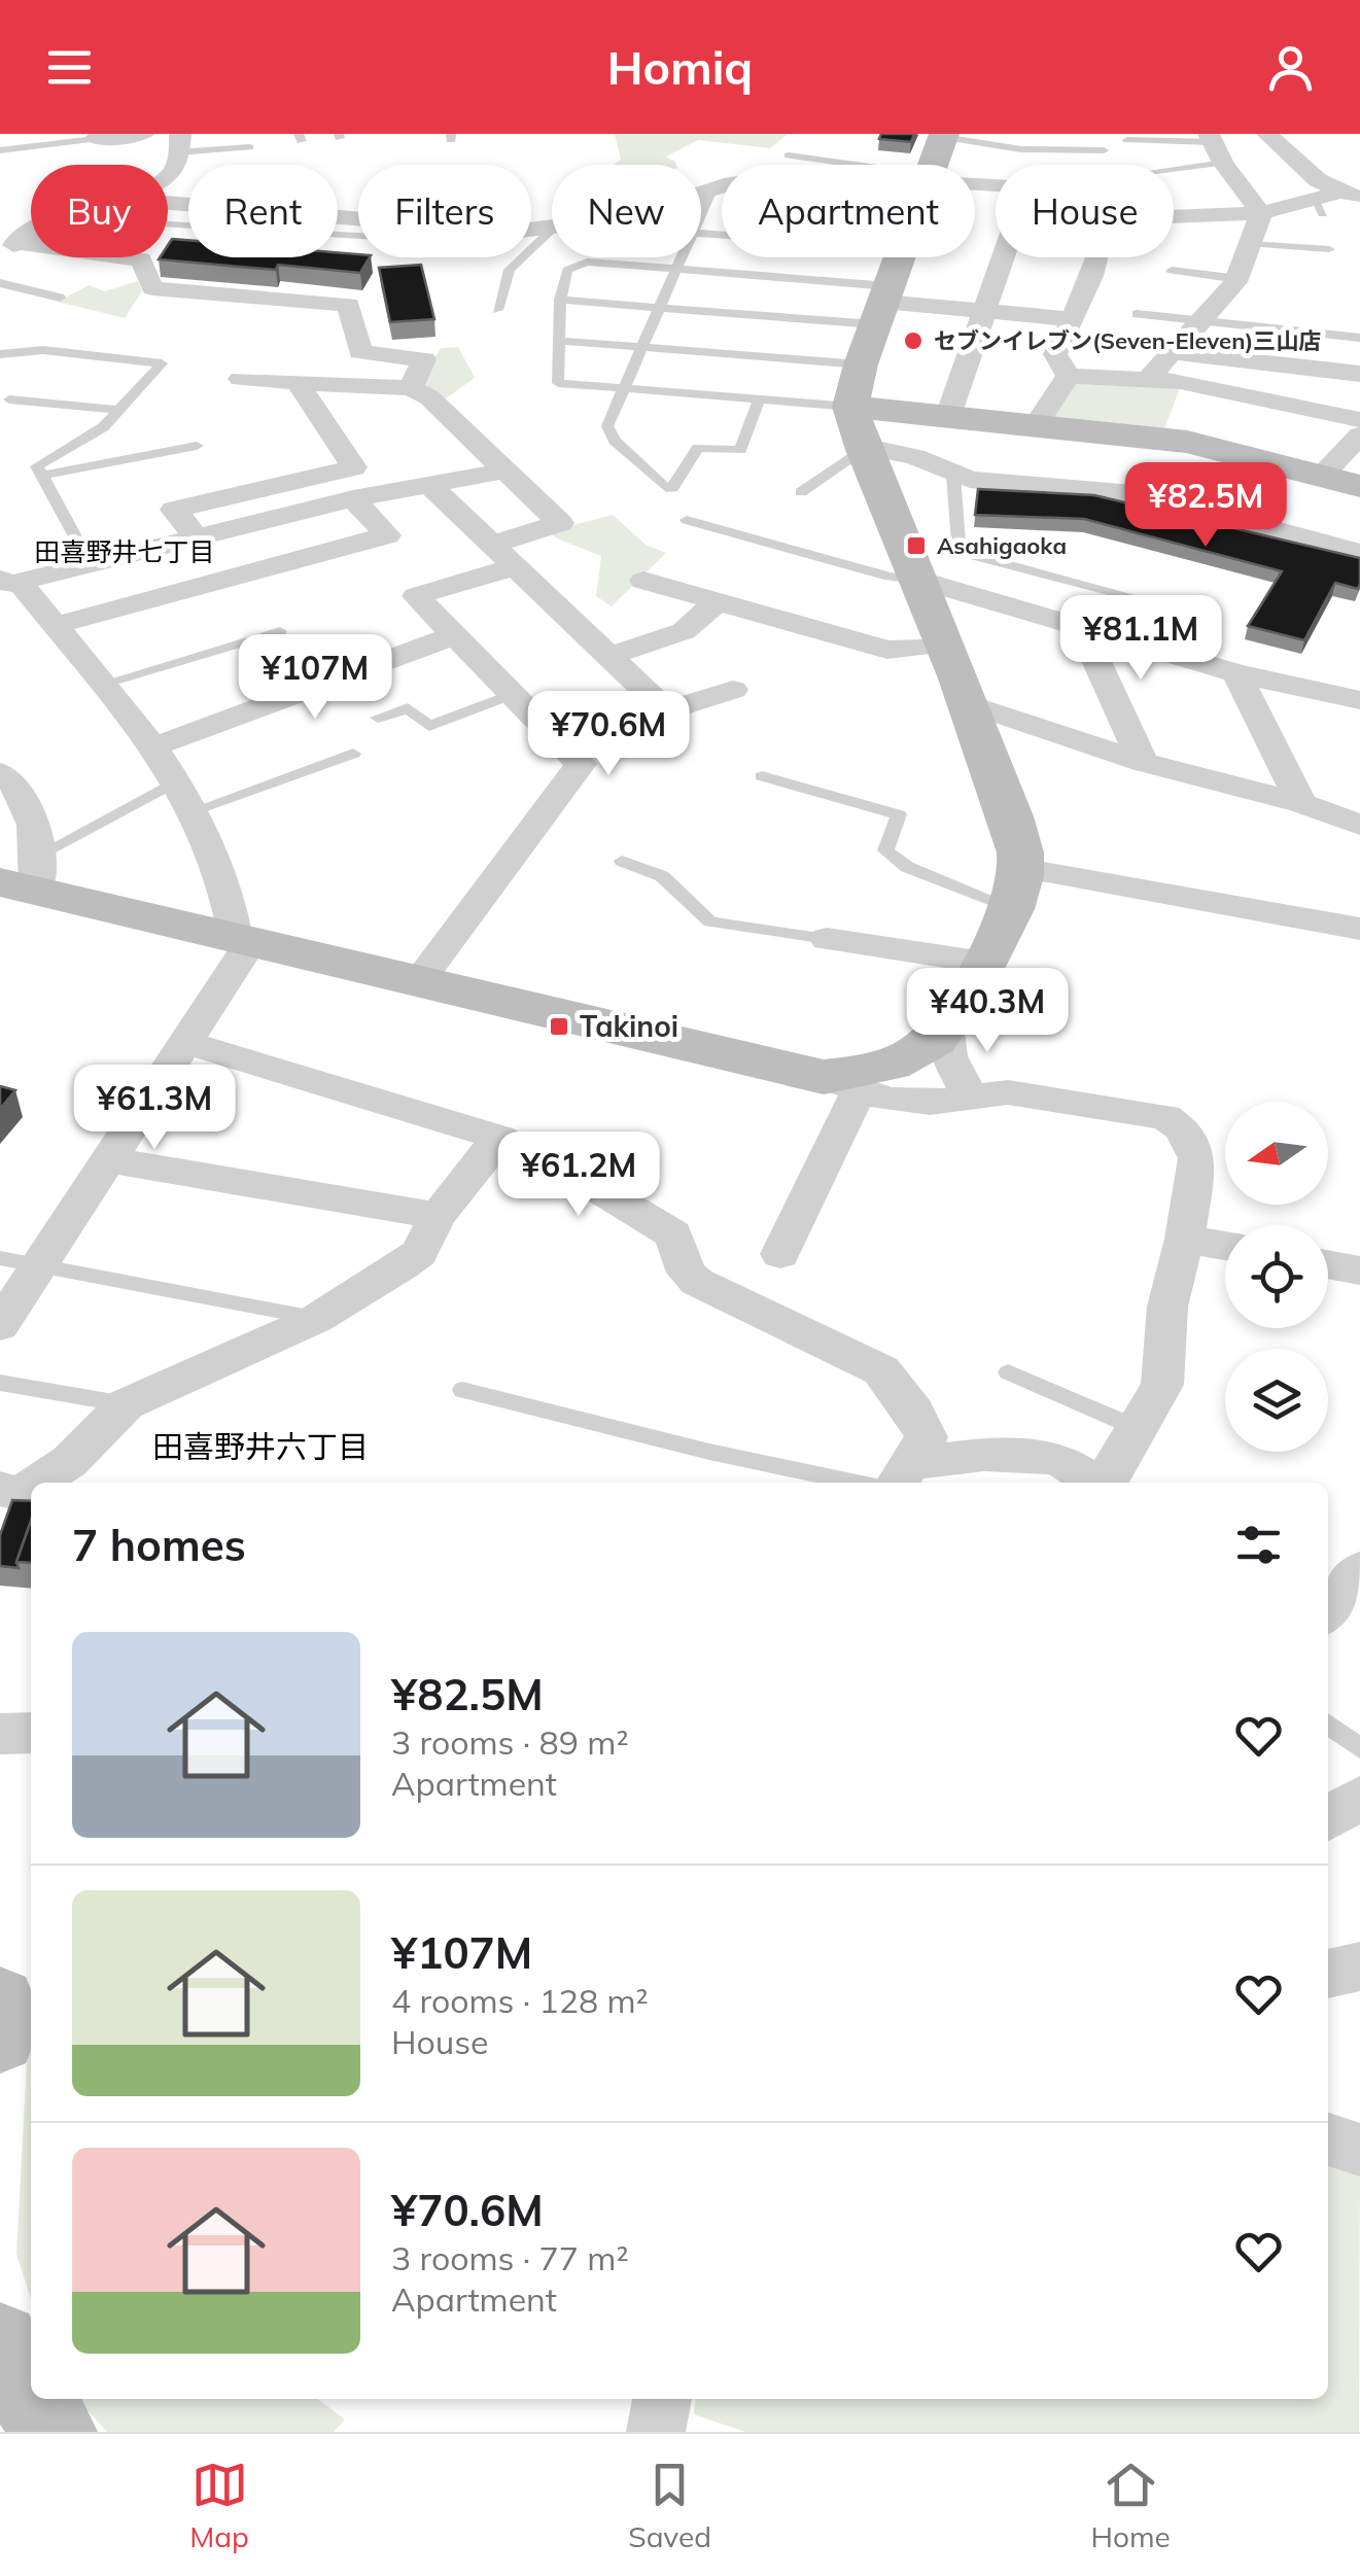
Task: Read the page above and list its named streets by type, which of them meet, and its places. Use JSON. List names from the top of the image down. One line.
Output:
{"districts":["田喜野井七丁目","田喜野井六丁目"],"places":{"other":["セブンイレブン(Seven-Eleven)三山店"],"transit":["Asahigaoka","Takinoi"]},"north":"left","page":{"header":"Homiq","chip":["Buy","Rent","Filters","New","Apartment","House"],"price":["¥82.5M","¥81.1M","¥107M","¥70.6M","¥40.3M","¥61.3M","¥61.2M"],"heading":"7 homes","list":[{"name":"¥82.5M","note":"3 rooms · 89 m² · Apartment"},{"name":"¥107M","note":"4 rooms · 128 m² · House"},{"name":"¥70.6M","note":"3 rooms · 77 m² · Apartment"}],"tabs":["Map","Saved","Home"]}}
